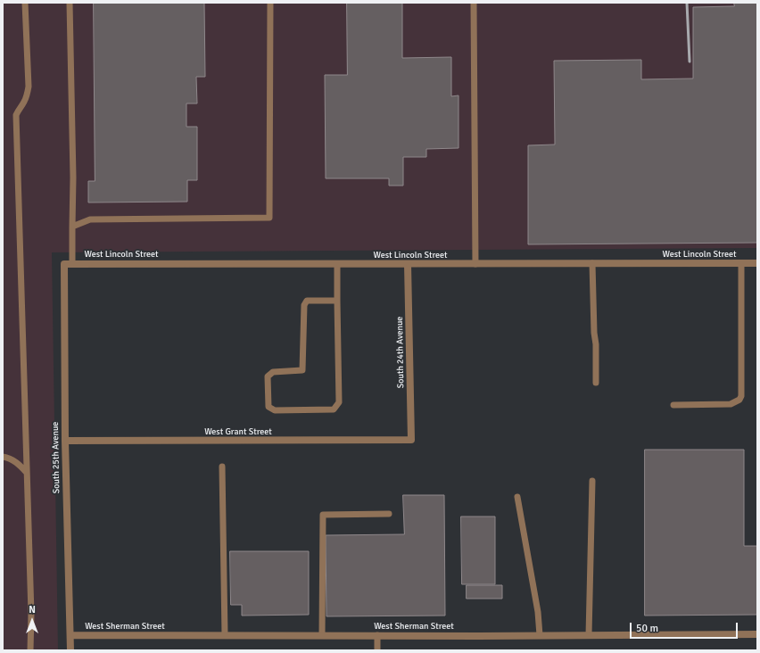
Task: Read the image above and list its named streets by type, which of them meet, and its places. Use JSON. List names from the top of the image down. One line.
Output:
{"streets":{"street":["West Lincoln Street","South 24th Avenue","West Grant Street","South 25th Avenue","West Sherman Street"]},"crossings":[["West Lincoln Street","South 24th Avenue"],["West Lincoln Street","South 25th Avenue"],["South 24th Avenue","West Grant Street"],["West Grant Street","South 25th Avenue"],["South 25th Avenue","West Sherman Street"]],"scale_bar":"50 m","north":"top"}
